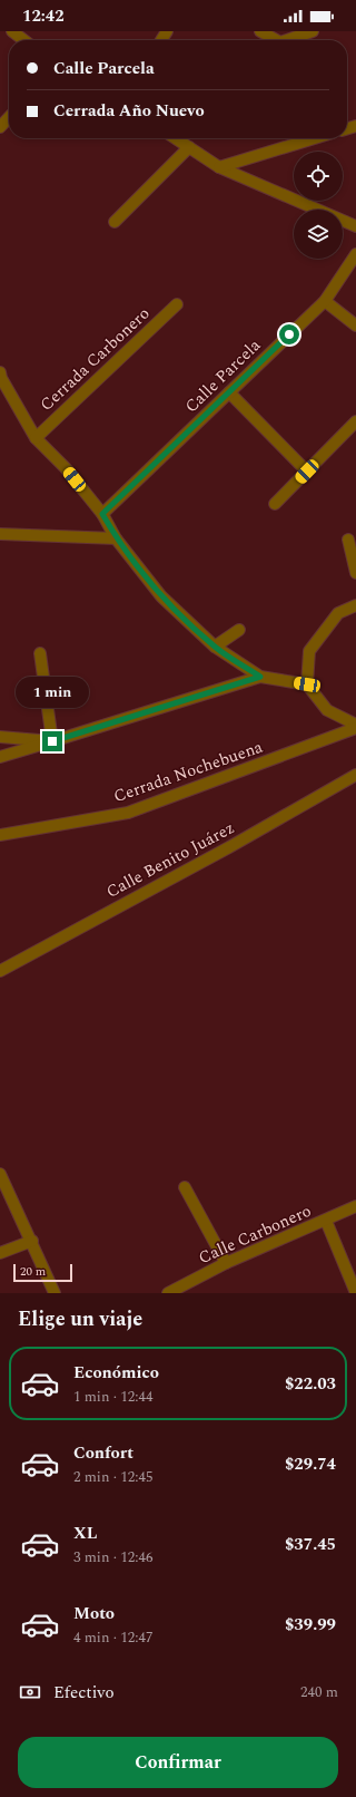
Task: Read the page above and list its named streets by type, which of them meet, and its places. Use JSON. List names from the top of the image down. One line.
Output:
{"streets":{"street":["Cerrada Carbonero","Calle Parcela","Cerrada Nochebuena","Calle Benito Juárez","Calle Carbonero"]},"scale_bar":"20 m","page":{"status":"12:42","banner":["Calle Parcela","Cerrada Año Nuevo"],"bubble":"1 min","scale":"20 m","heading":"Elige un viaje","list":[{"name":"Económico","note":"1 min · 12:44","value":"$22.03"},{"name":"Confort","note":"2 min · 12:45","value":"$29.74"},{"name":"XL","note":"3 min · 12:46","value":"$37.45"},{"name":"Moto","note":"4 min · 12:47","value":"$39.99"}],"pay":["Efectivo","240 m"],"buttons":"Confirmar"}}
